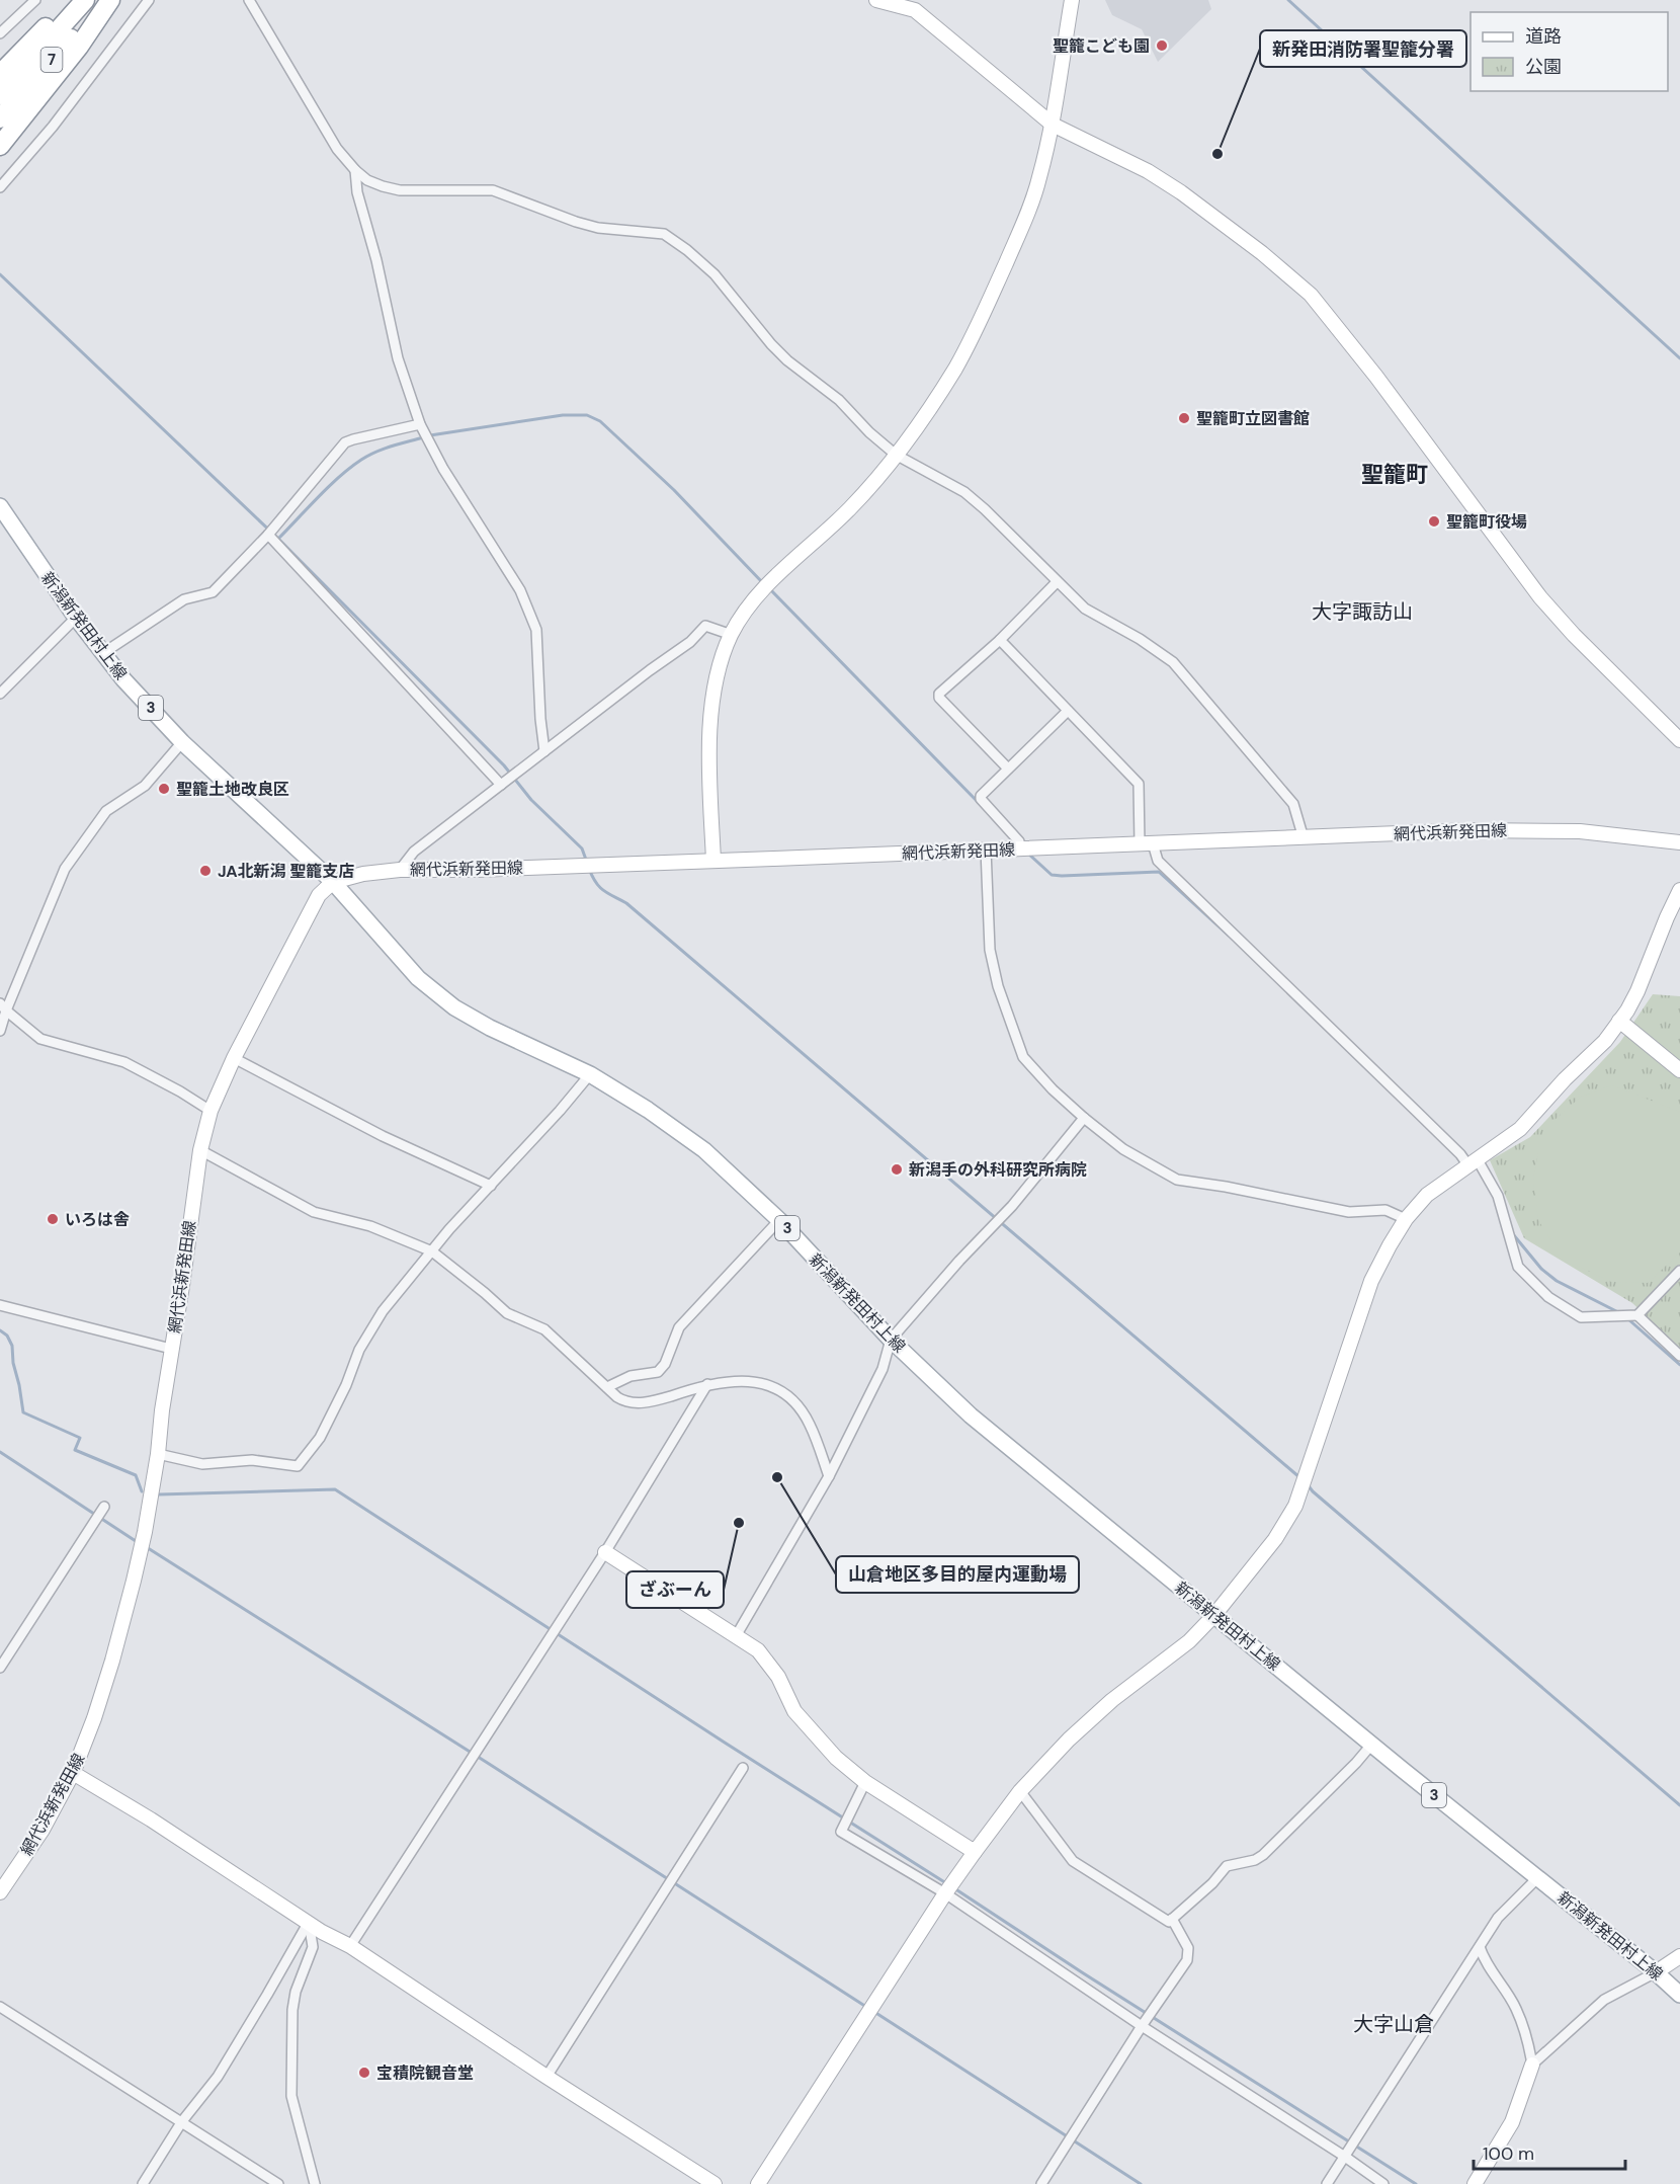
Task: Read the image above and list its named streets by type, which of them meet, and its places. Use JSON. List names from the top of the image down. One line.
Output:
{"streets":{"highway":["7"],"main road":["新潟新発田村上線","3"],"street":["網代浜新発田線"]},"crossings":[["新潟新発田村上線","網代浜新発田線"]],"districts":["聖籠町","大字諏訪山","大字山倉"],"places":["聖籠こども園","新発田消防署聖籠分署","聖籠町立図書館","聖籠町役場","聖籠土地改良区","JA北新潟 聖籠支店","新潟手の外科研究所病院","いろは舎","山倉地区多目的屋内運動場","ざぶーん","宝積院観音堂"],"legend":["道路","公園"],"scale_bar":"100 m"}
